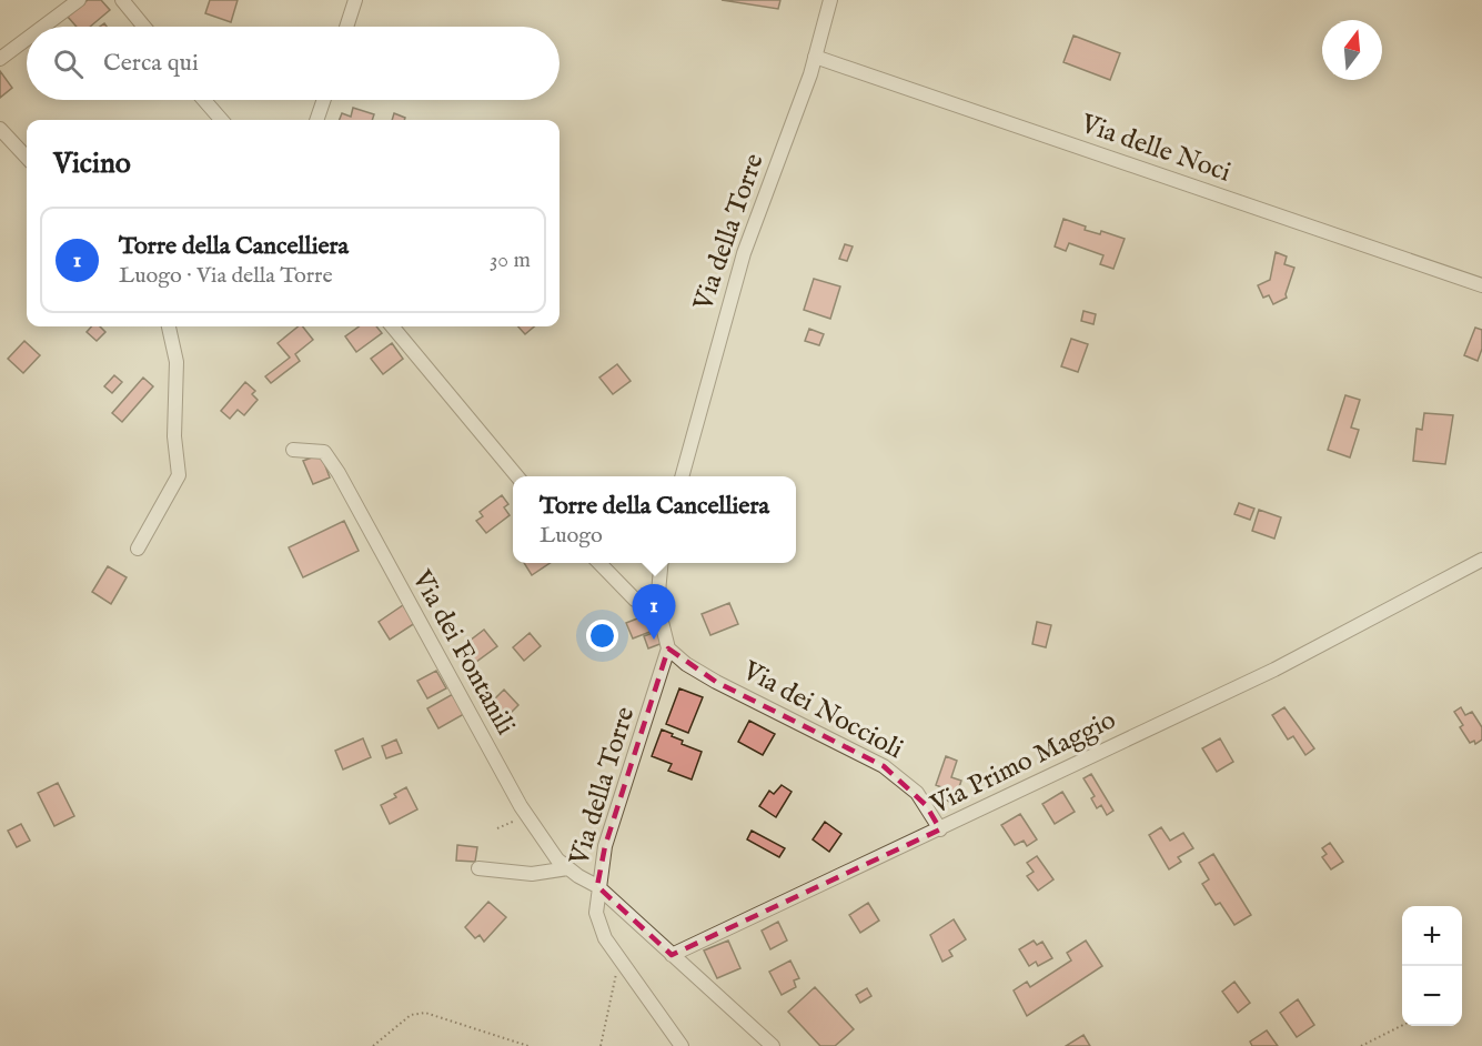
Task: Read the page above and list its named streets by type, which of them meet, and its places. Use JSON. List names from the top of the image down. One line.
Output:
{"streets":{"street":["Via delle Noci","Via della Torre","Via dei Fontanili","Via dei Noccioli","Via Primo Maggio"]},"crossings":[["Via delle Noci","Via della Torre"],["Via della Torre","Via dei Fontanili"],["Via della Torre","Via dei Noccioli"],["Via dei Noccioli","Via Primo Maggio"]],"north":"top","page":{"search":"Cerca qui","heading":"Vicino","list":[{"mark":"1","name":"Torre della Cancelliera","note":"Luogo · Via della Torre","value":"30 m"}],"popup":["Torre della Cancelliera","Luogo"],"pins":"1","map_buttons":["+","−"]}}
